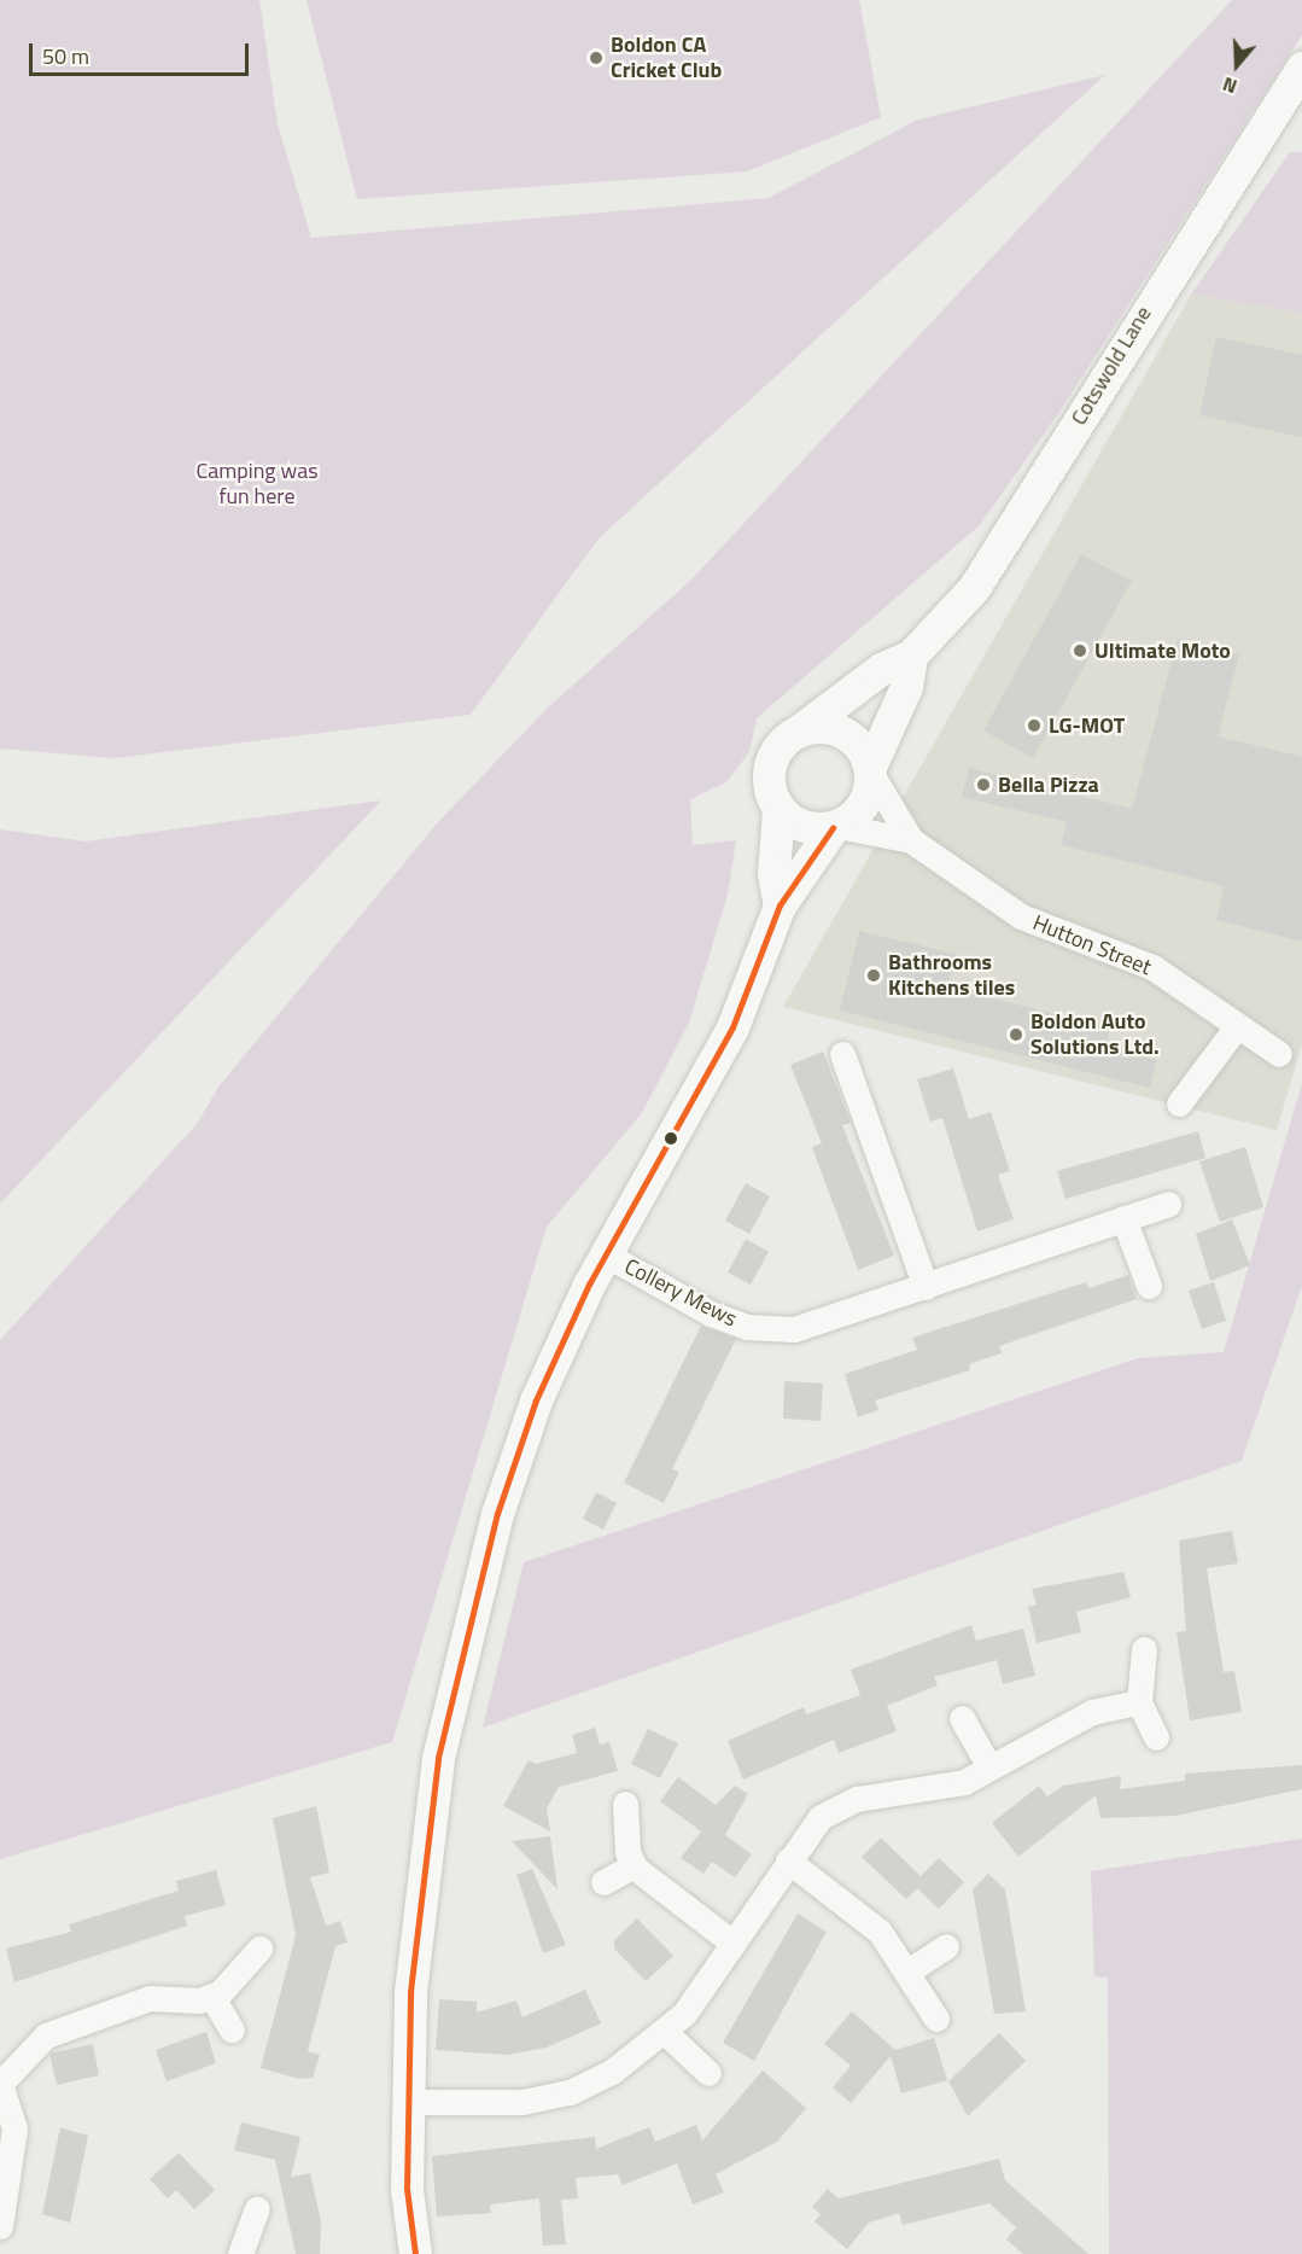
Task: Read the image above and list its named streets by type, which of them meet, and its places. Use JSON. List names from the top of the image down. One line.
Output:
{"streets":{"street":["Cotswold Lane","Hutton Street","Collery Mews"]},"crossings":[["Cotswold Lane","Hutton Street"]],"parks":["Camping was fun here"],"places":["Boldon CA Cricket Club","Ultimate Moto","LG-MOT","Bella Pizza","Bathrooms Kitchens tiles","Boldon Auto Solutions Ltd."],"scale_bar":"50 m","north":"bottom"}
